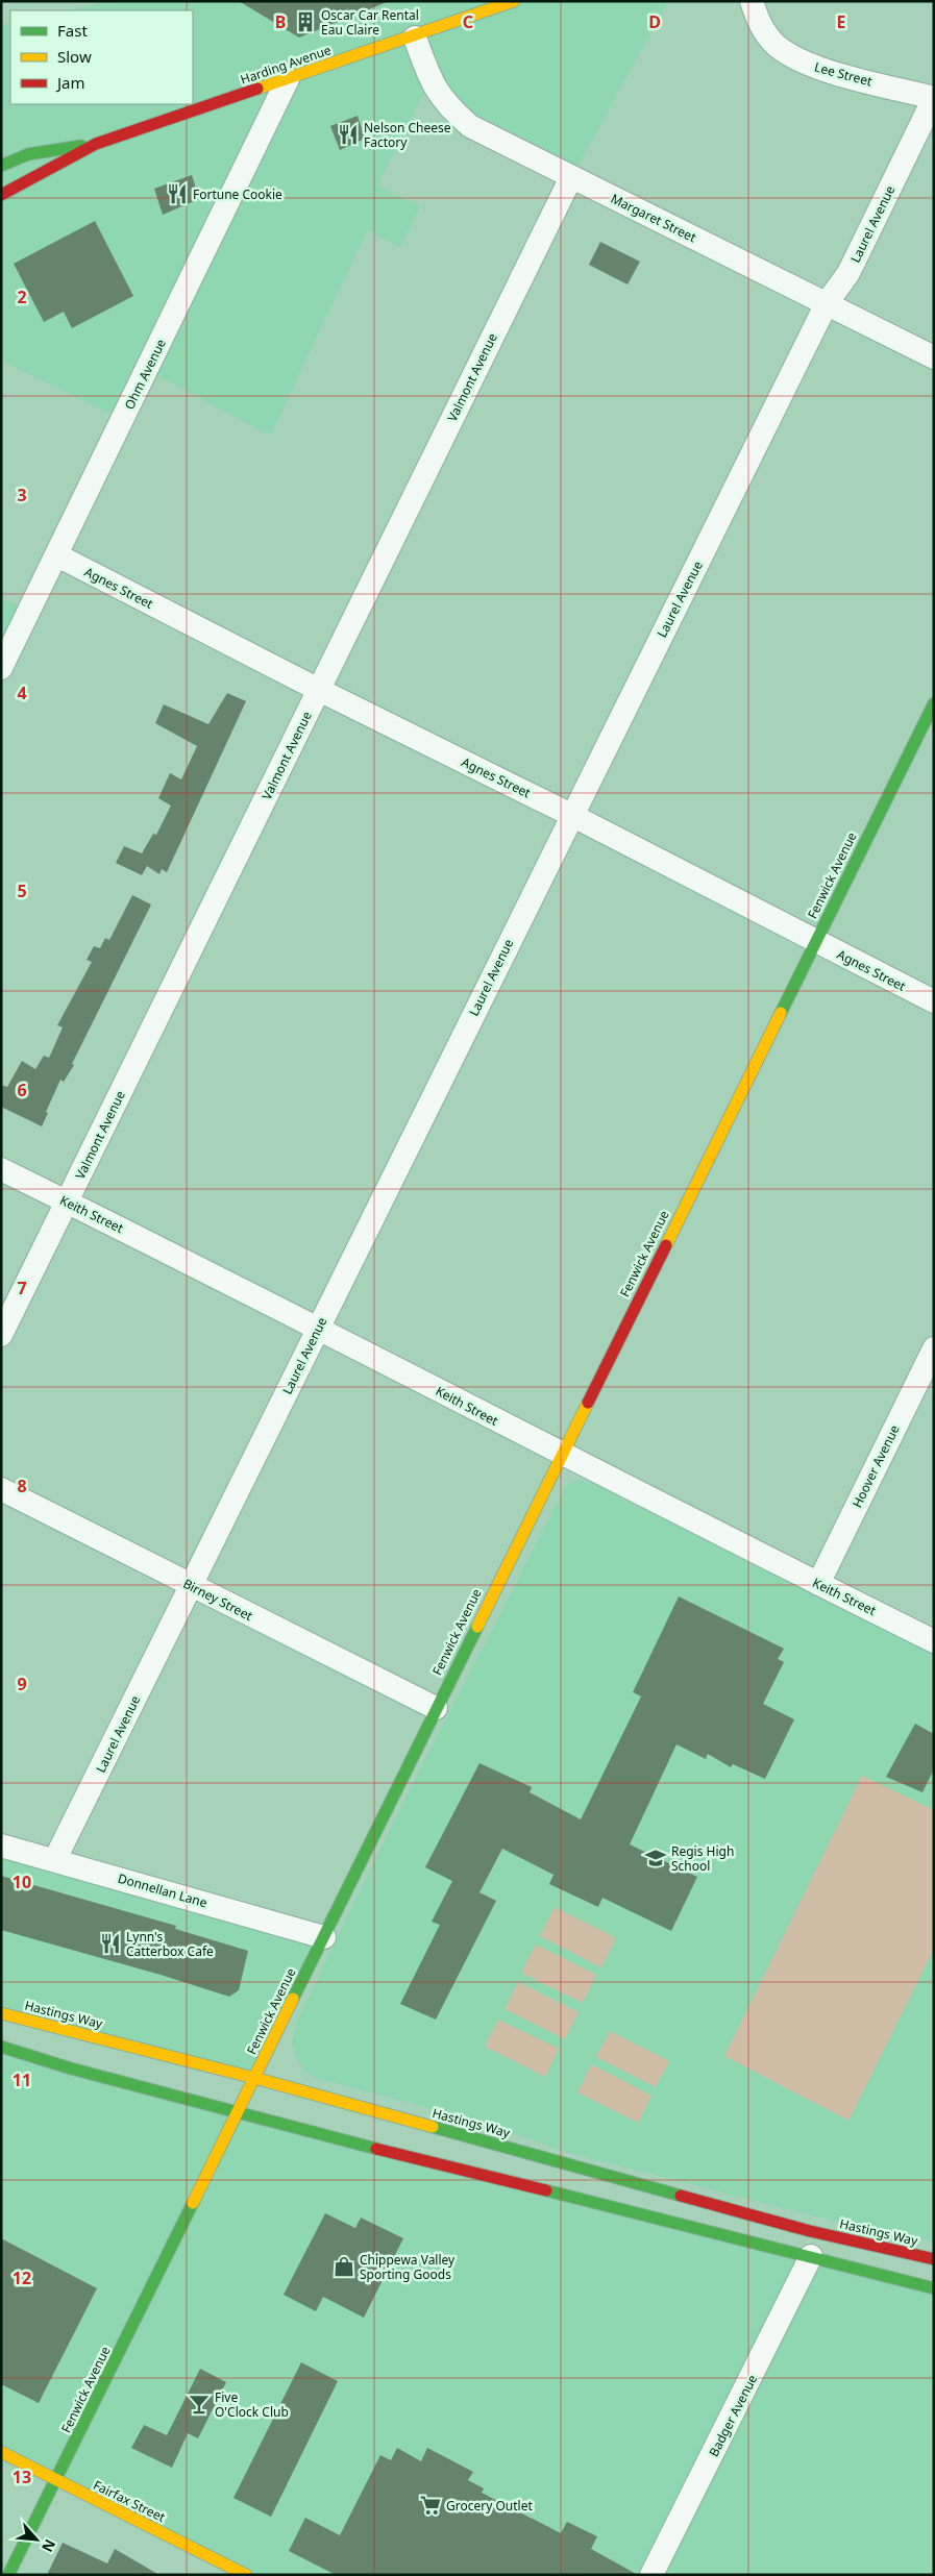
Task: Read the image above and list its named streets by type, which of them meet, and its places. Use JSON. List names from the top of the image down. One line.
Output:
{"streets":{"main road":["Harding Avenue","Fenwick Avenue","Hastings Way","Fairfax Street"],"street":["Lee Street","Margaret Street","Laurel Avenue","Ohm Avenue","Valmont Avenue","Agnes Street","Keith Street","Hoover Avenue","Birney Street","Donnellan Lane","Badger Avenue"]},"crossings":[["Harding Avenue","Margaret Street"],["Harding Avenue","Ohm Avenue"],["Lee Street","Laurel Avenue"],["Margaret Street","Laurel Avenue"],["Margaret Street","Valmont Avenue"],["Laurel Avenue","Agnes Street"],["Laurel Avenue","Keith Street"],["Laurel Avenue","Birney Street"],["Laurel Avenue","Donnellan Lane"],["Ohm Avenue","Agnes Street"],["Valmont Avenue","Agnes Street"],["Valmont Avenue","Keith Street"],["Agnes Street","Fenwick Avenue"],["Fenwick Avenue","Keith Street"],["Fenwick Avenue","Birney Street"],["Fenwick Avenue","Donnellan Lane"],["Fenwick Avenue","Hastings Way"],["Fenwick Avenue","Fairfax Street"],["Keith Street","Hoover Avenue"]],"places":{"building":["Oscar Car Rental Eau Claire"],"restaurant":["Nelson Cheese Factory","Fortune Cookie","Lynn's Catterbox Cafe"],"school or university":["Regis High School"],"shop":["Chippewa Valley Sporting Goods"],"bar":["Five O'Clock Club"],"supermarket":["Grocery Outlet"]},"legend":["Fast","Slow","Jam"],"north":"bottom right","grid":{"columns":["B","C","D","E"],"rows":["2","3","4","5","6","7","8","9","10","11","12","13"]}}
